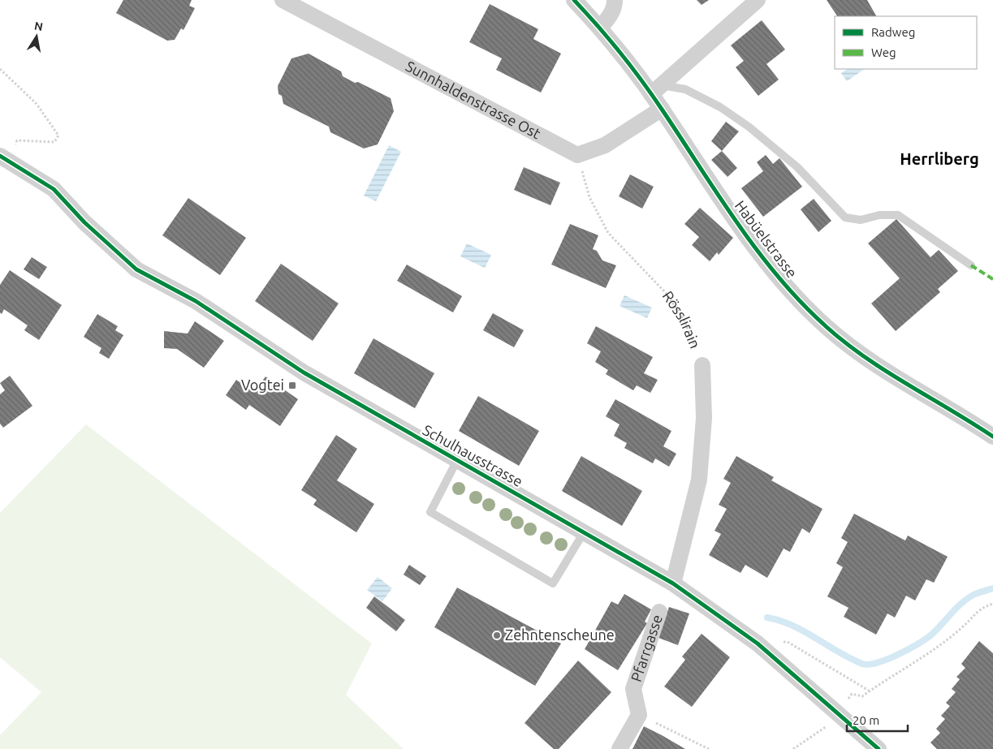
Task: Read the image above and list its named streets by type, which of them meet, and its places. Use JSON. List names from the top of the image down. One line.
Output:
{"streets":{"street":["Sunnhaldenstrasse Ost","Habüelstrasse","Rösslirain","Schulhausstrasse","Pfarrgasse"]},"crossings":[["Sunnhaldenstrasse Ost","Rösslirain"],["Rösslirain","Schulhausstrasse"]],"districts":["Herrliberg"],"places":{"transit":["Vogtei"],"other":["Zehntenscheune"]},"legend":["Radweg","Weg"],"scale_bar":"20 m","north":"top"}
